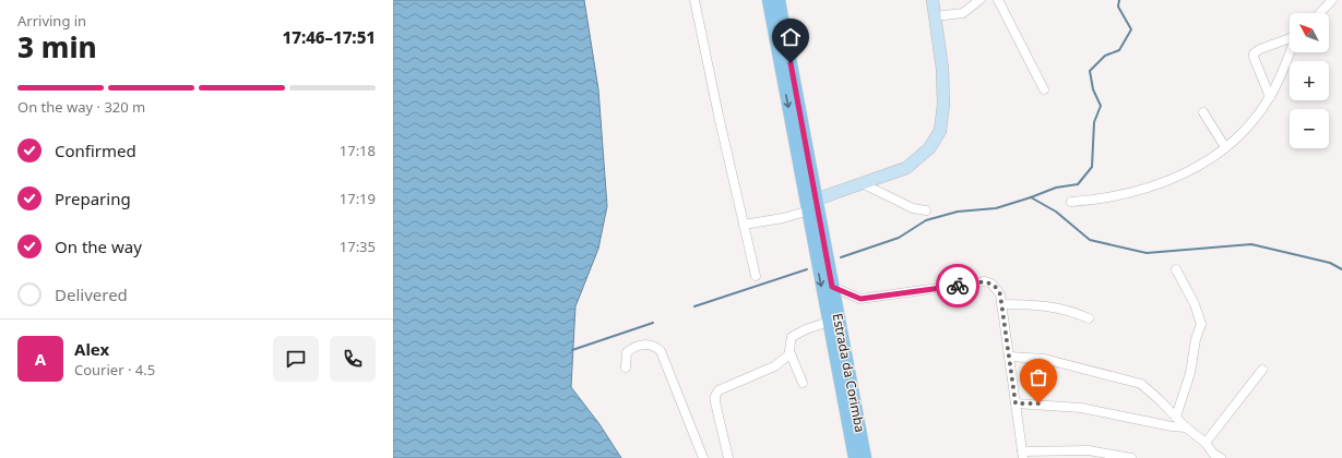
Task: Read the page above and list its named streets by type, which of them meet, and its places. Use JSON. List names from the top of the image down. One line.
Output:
{"streets":{"main road":["Estrada da Corimba"]},"north":"top left","page":{"heading":["3 min","Arriving in","17:46–17:51"],"panel":["Alex","Courier · 4.5"],"map_buttons":["+","−"],"bar":"On the way · 320 m","list":[["Confirmed","17:18"],["Preparing","17:19"],["On the way","17:35"],"Delivered"],"round":"A"}}
